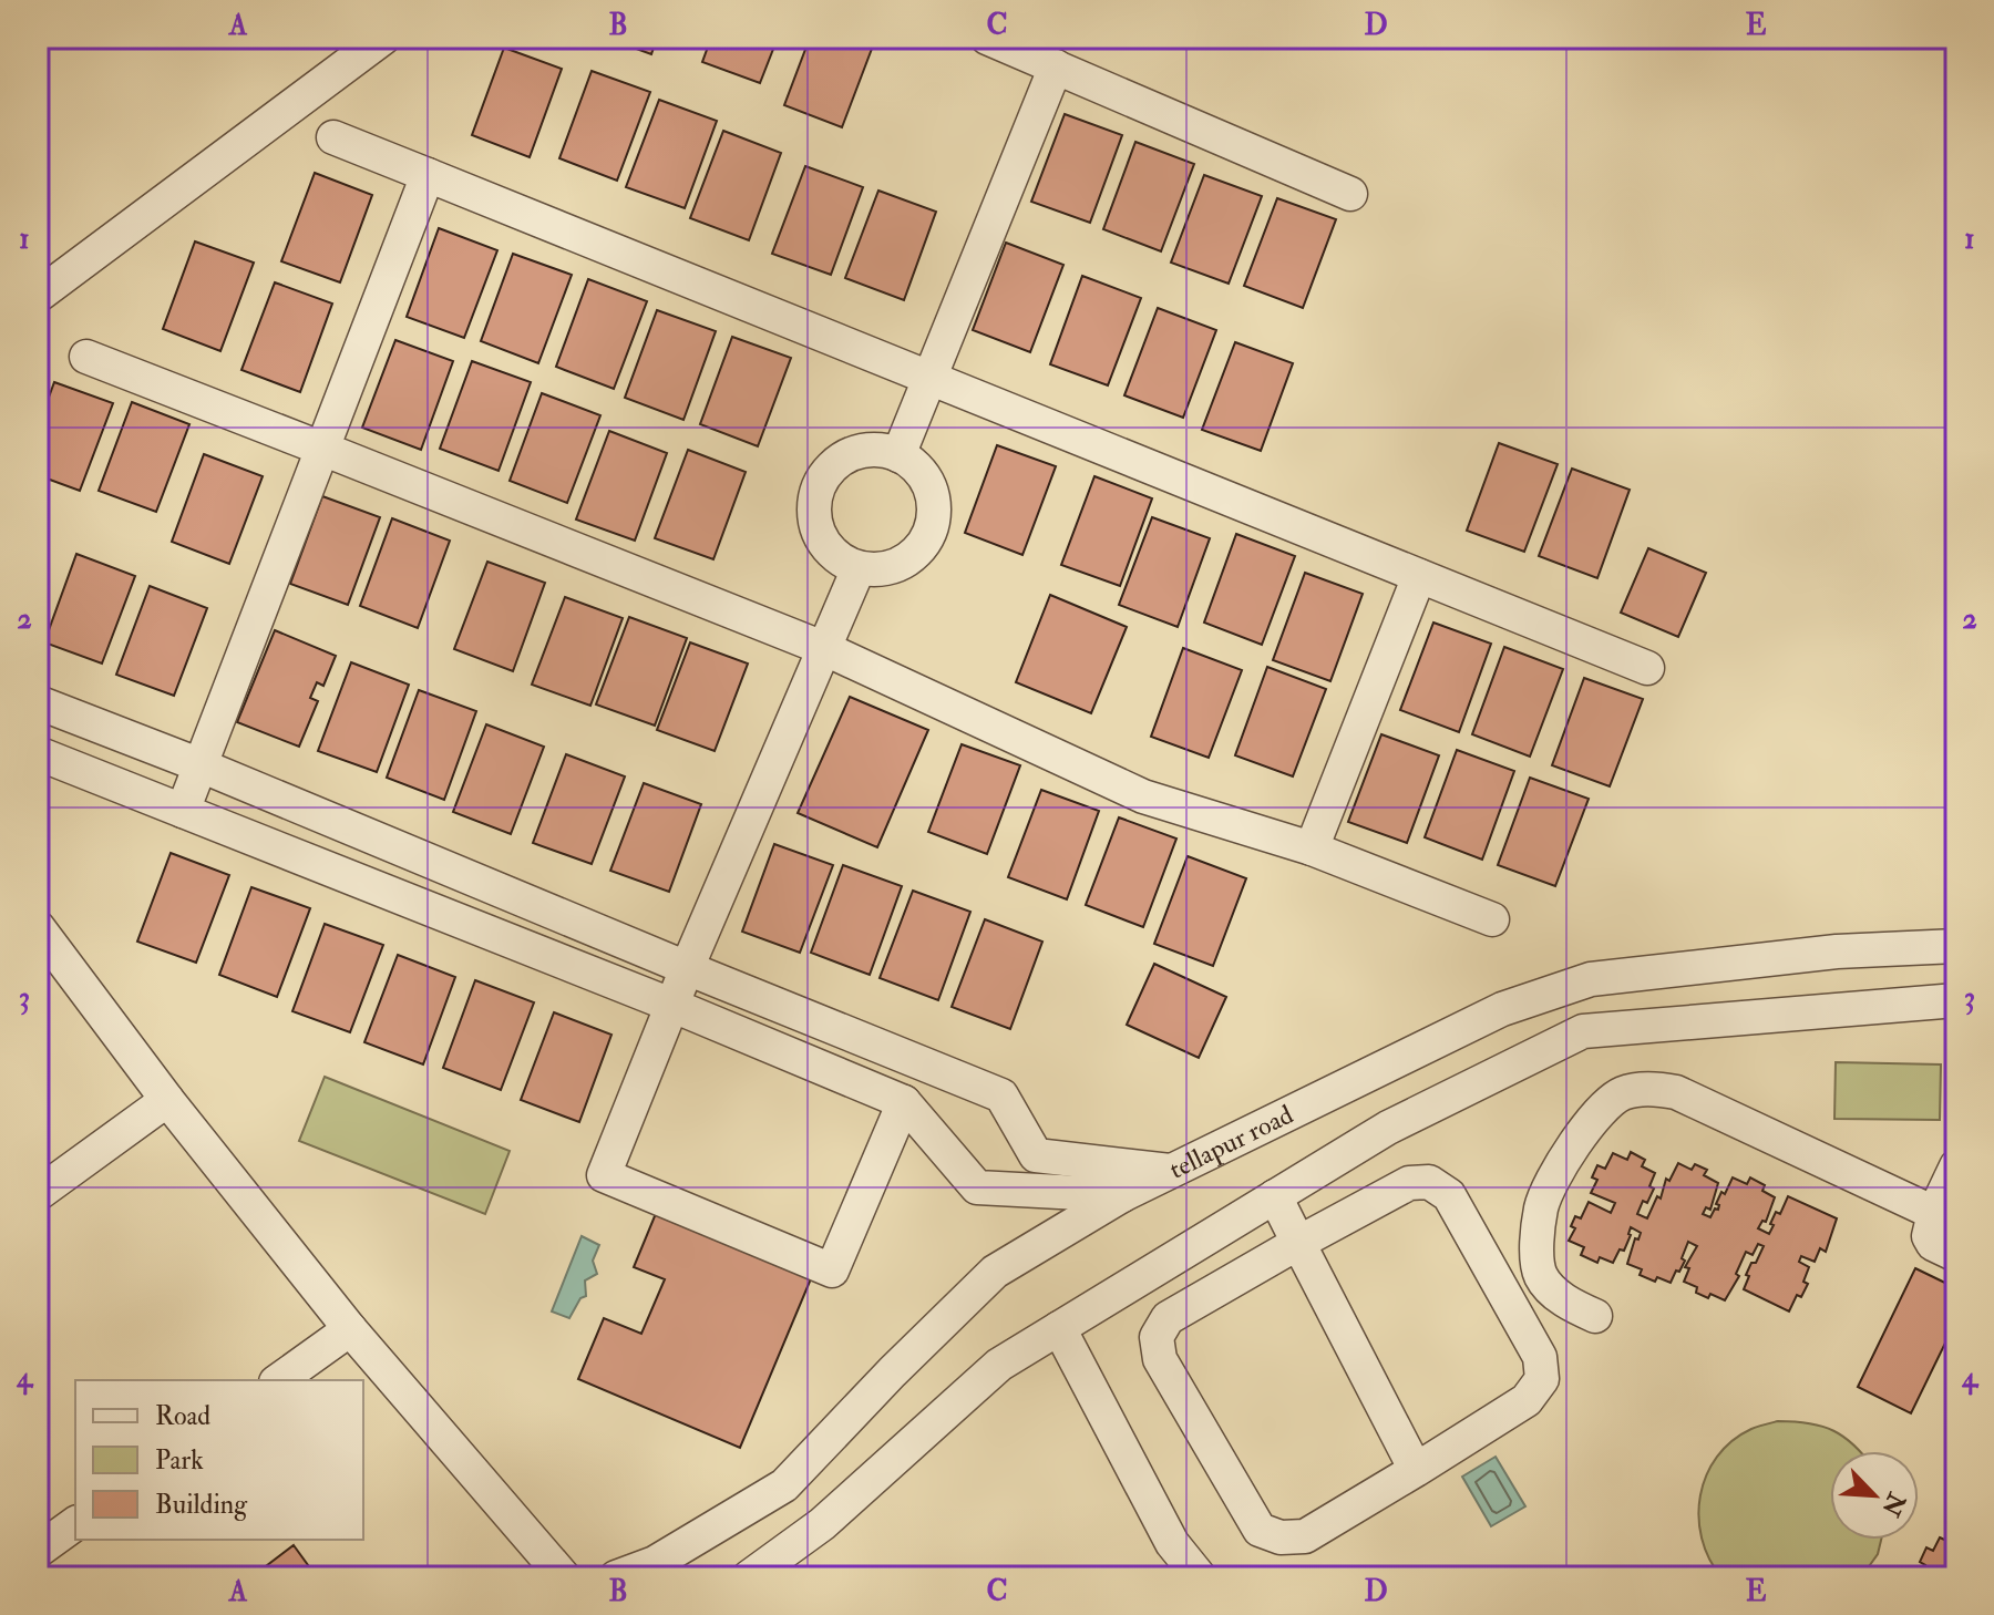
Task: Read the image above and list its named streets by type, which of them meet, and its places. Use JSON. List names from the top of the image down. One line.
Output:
{"streets":{"street":["tellapur road"]},"legend":["Road","Park","Building"],"north":"bottom right","grid":{"columns":["A","B","C","D","E"],"rows":["1","2","3","4"]}}
